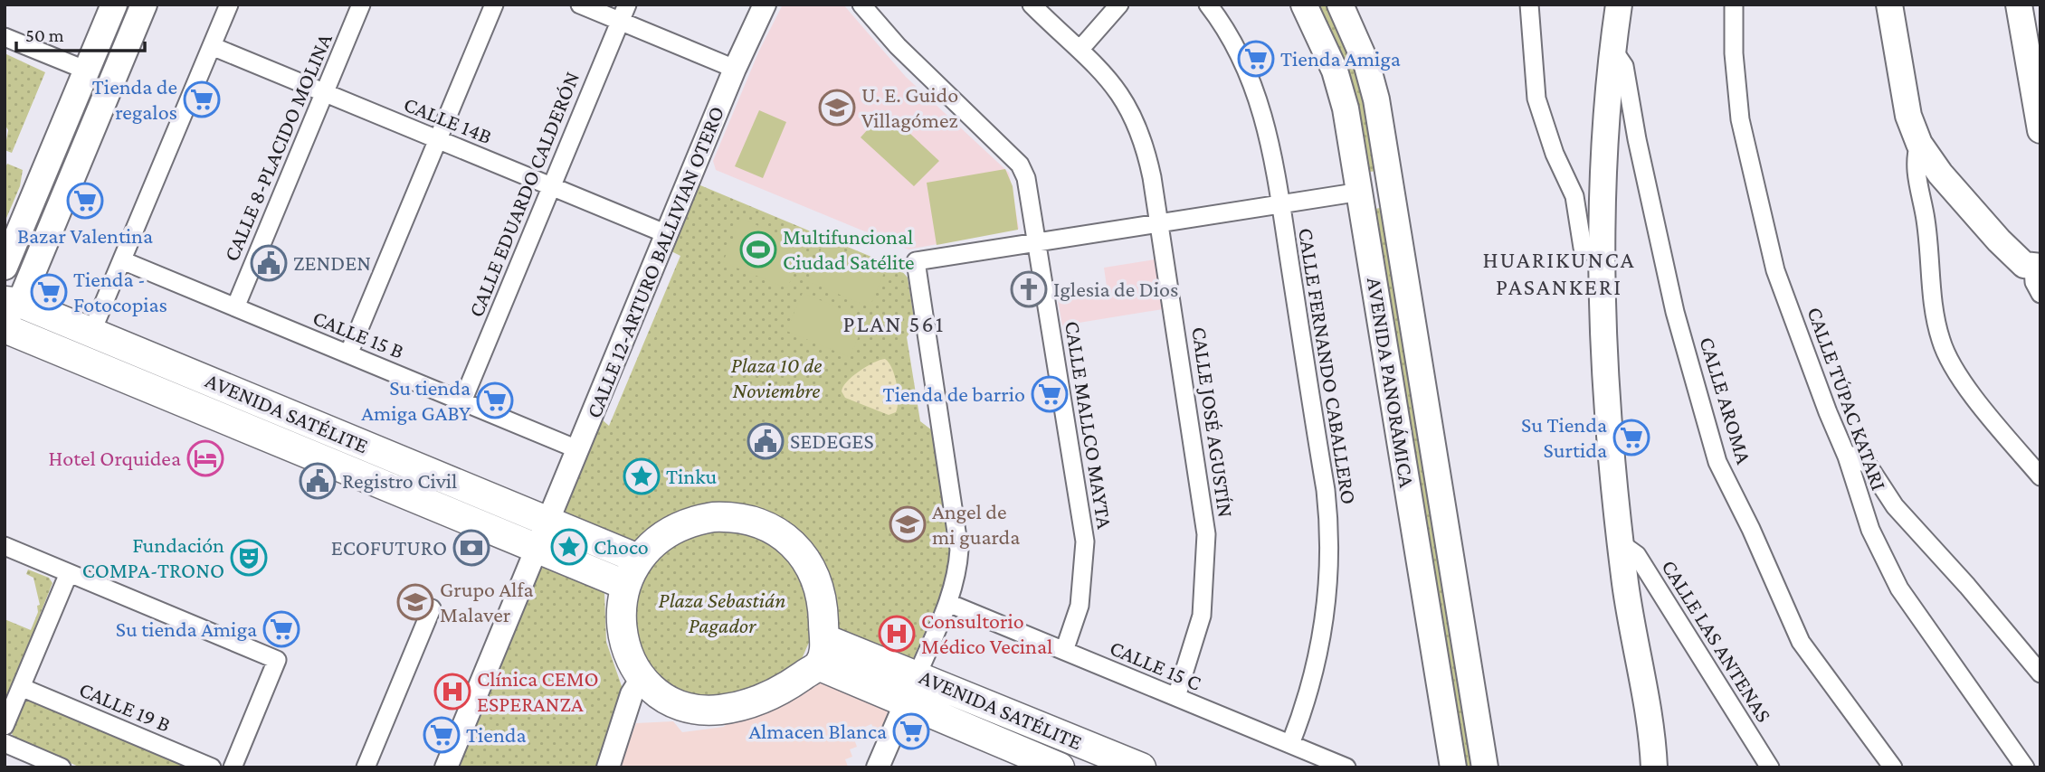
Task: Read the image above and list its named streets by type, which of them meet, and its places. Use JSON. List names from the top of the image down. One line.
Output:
{"streets":{"main road":["AVENIDA PANORÁMICA","AVENIDA SATÉLITE"],"street":["CALLE 14B","CALLE 8-PLACIDO MOLINA","CALLE EDUARDO CALDERÓN","CALLE 12-ARTURO BALLIVIAN OTERO","CALLE 15 B","CALLE FERNANDO CABALLERO","CALLE TÚPAC KATARI","CALLE AROMA","CALLE JOSÉ AGUSTÍN","CALLE MALLCO MAYTA","CALLE LAS ANTENAS","CALLE 15 C","CALLE 19 B"]},"crossings":[["CALLE 14B","CALLE 8-PLACIDO MOLINA"],["CALLE 14B","CALLE EDUARDO CALDERÓN"],["CALLE 14B","CALLE 12-ARTURO BALLIVIAN OTERO"],["CALLE 8-PLACIDO MOLINA","CALLE 15 B"],["CALLE EDUARDO CALDERÓN","CALLE 15 B"],["CALLE 12-ARTURO BALLIVIAN OTERO","CALLE 15 B"],["CALLE 12-ARTURO BALLIVIAN OTERO","AVENIDA SATÉLITE"],["CALLE FERNANDO CABALLERO","CALLE 15 C"],["CALLE JOSÉ AGUSTÍN","CALLE 15 C"],["CALLE MALLCO MAYTA","CALLE 15 C"]],"districts":["HUARIKUNCA PASANKERI","PLAN 561"],"parks":["Plaza 10 de Noviembre","Plaza Sebastián Pagador"],"places":{"supermarket":["Tienda Amiga","Tienda de regalos","Bazar Valentina","Tienda - Fotocopias","Tienda de barrio","Su tienda Amiga GABY","Su Tienda Surtida","Su tienda Amiga","Almacen Blanca","Tienda"],"school or university":["U. E. Guido Villagómez","Angel de mi guarda","Grupo Alfa Malaver"],"sports":["Multifuncional Ciudad Satélite"],"public building":["ZENDEN","SEDEGES","Registro Civil"],"church":["Iglesia de Dios"],"hotel":["Hotel Orquidea"],"place":["Tinku","Choco"],"bank":["ECOFUTURO"],"theatre":["Fundación COMPA-TRONO"],"hospital":["Consultorio Médico Vecinal","Clínica CEMO ESPERANZA"]},"scale_bar":"50 m"}
